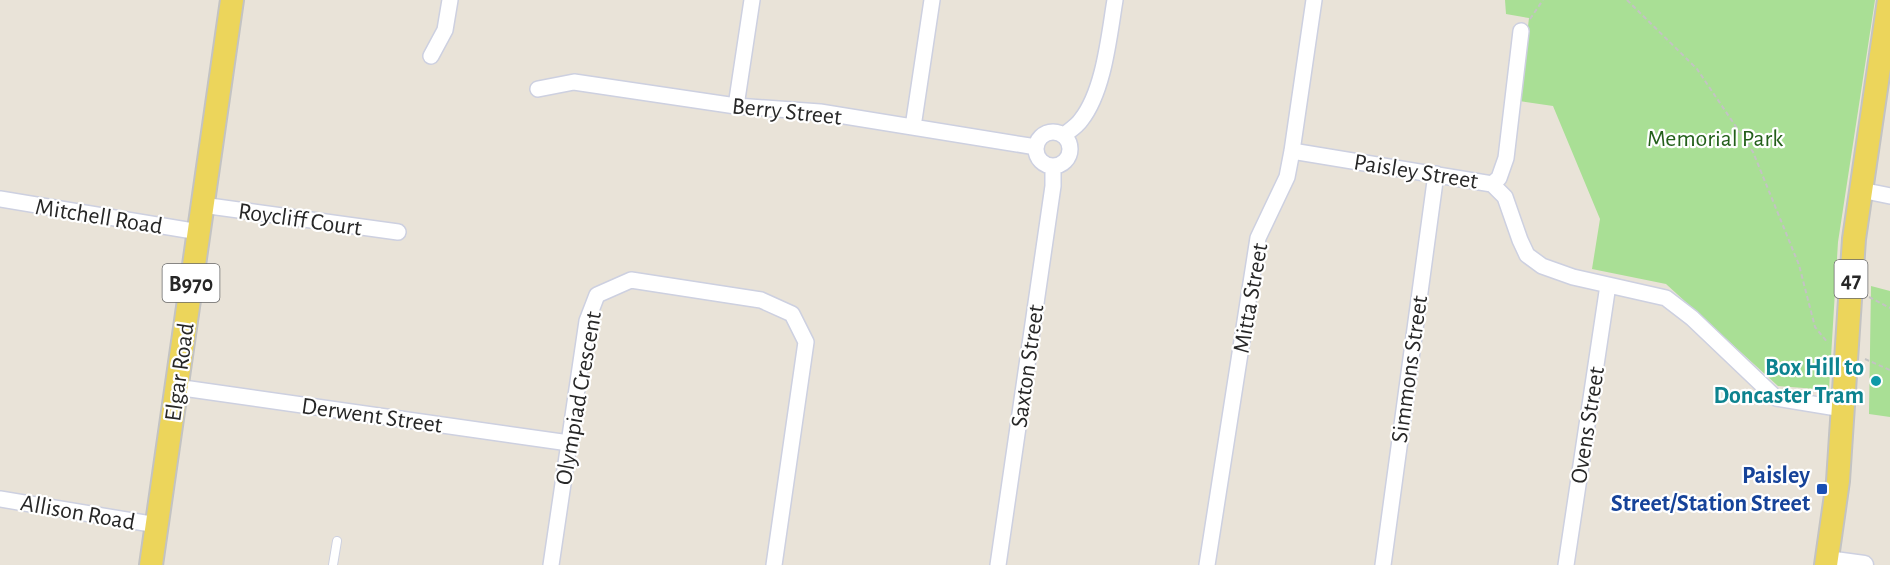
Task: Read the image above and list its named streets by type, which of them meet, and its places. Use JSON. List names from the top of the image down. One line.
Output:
{"streets":{"main road":["47","B970","Elgar Road"],"street":["Berry Street","Paisley Street","Mitchell Road","Roycliff Court","Mitta Street","Saxton Street","Simmons Street","Olympiad Crescent","Derwent Street","Ovens Street","Allison Road"]},"crossings":[["Berry Street","Saxton Street"],["Paisley Street","47"],["Paisley Street","Mitta Street"],["Paisley Street","Simmons Street"],["Paisley Street","Ovens Street"],["Mitchell Road","Elgar Road"],["Roycliff Court","Elgar Road"],["Elgar Road","Derwent Street"],["Elgar Road","Allison Road"],["Olympiad Crescent","Derwent Street"]],"parks":["Memorial Park"],"places":{"other":["Box Hill to Doncaster Tram"],"transit":["Paisley Street/Station Street"]}}
